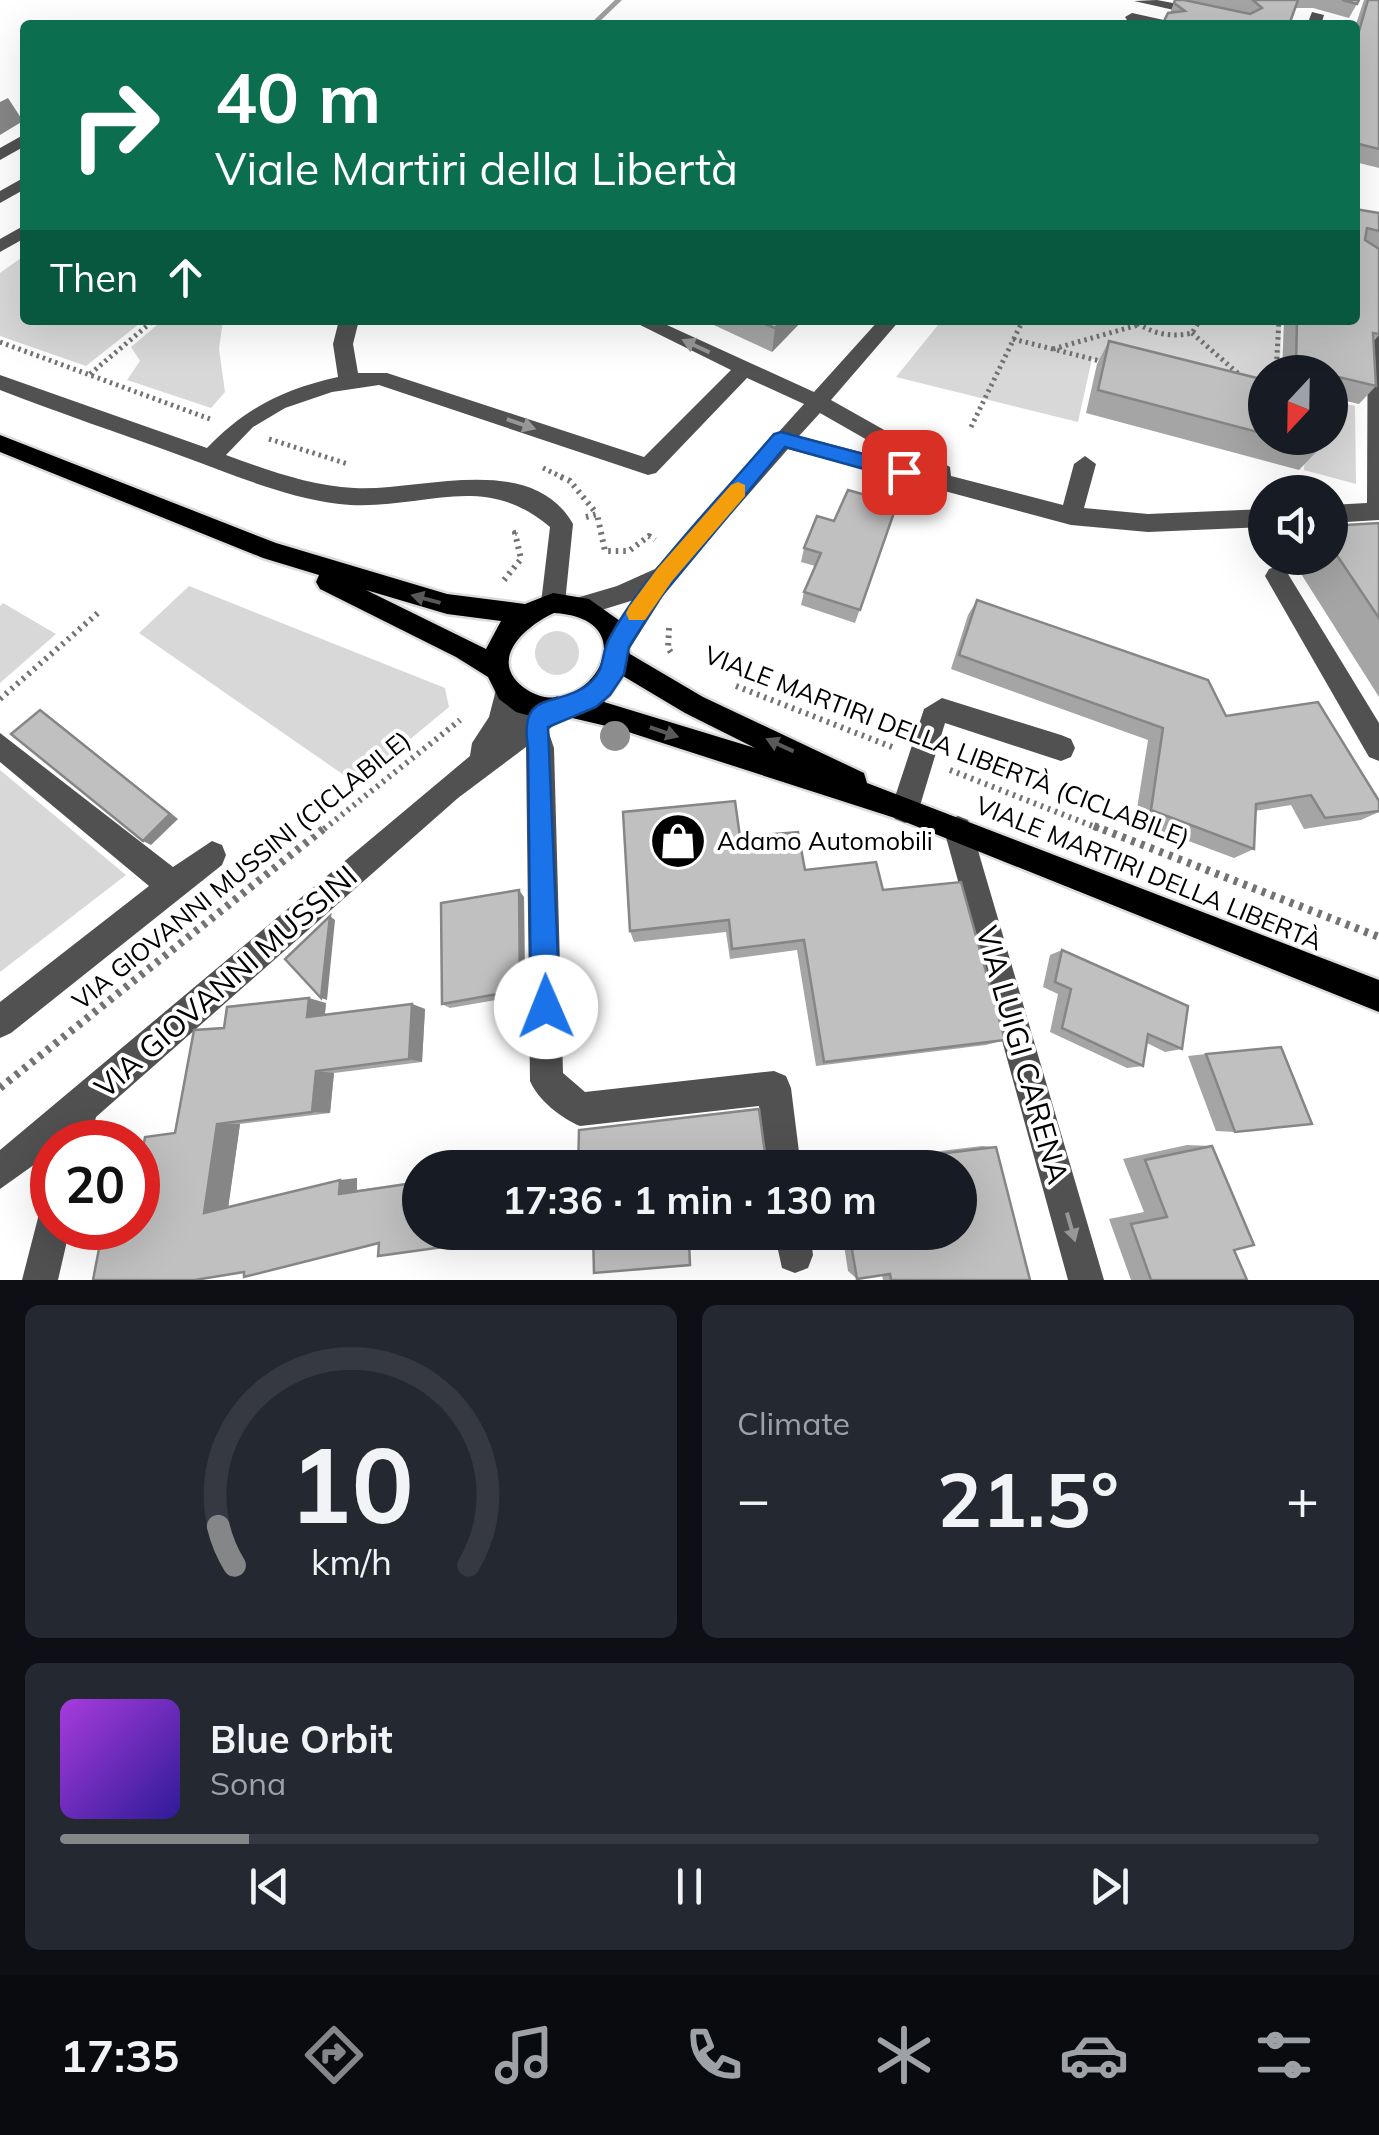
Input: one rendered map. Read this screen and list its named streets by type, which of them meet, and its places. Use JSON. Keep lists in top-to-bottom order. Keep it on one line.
{"streets":{"main road":["VIALE MARTIRI DELLA LIBERTÀ"],"street":["VIA GIOVANNI MUSSINI","VIA LUIGI CARENA"],"path":["VIALE MARTIRI DELLA LIBERTÀ (CICLABILE)","VIA GIOVANNI MUSSINI (CICLABILE)"]},"crossings":[["VIALE MARTIRI DELLA LIBERTÀ","VIA GIOVANNI MUSSINI"],["VIALE MARTIRI DELLA LIBERTÀ","VIA LUIGI CARENA"]],"one_way":["VIA LUIGI CARENA"],"places":{"shop":["Adamo Automobili"]},"north":"bottom","page":{"turn":["40 m","Viale Martiri della Libertà"],"then":"Then","limit":"20","trip":"17:36 · 1 min · 130 m","tile":"Climate","heat":["−","21.5°","+"],"song":["Blue Orbit","Sona"],"tabs":"17:35","gauge":["10","km/h"]}}
